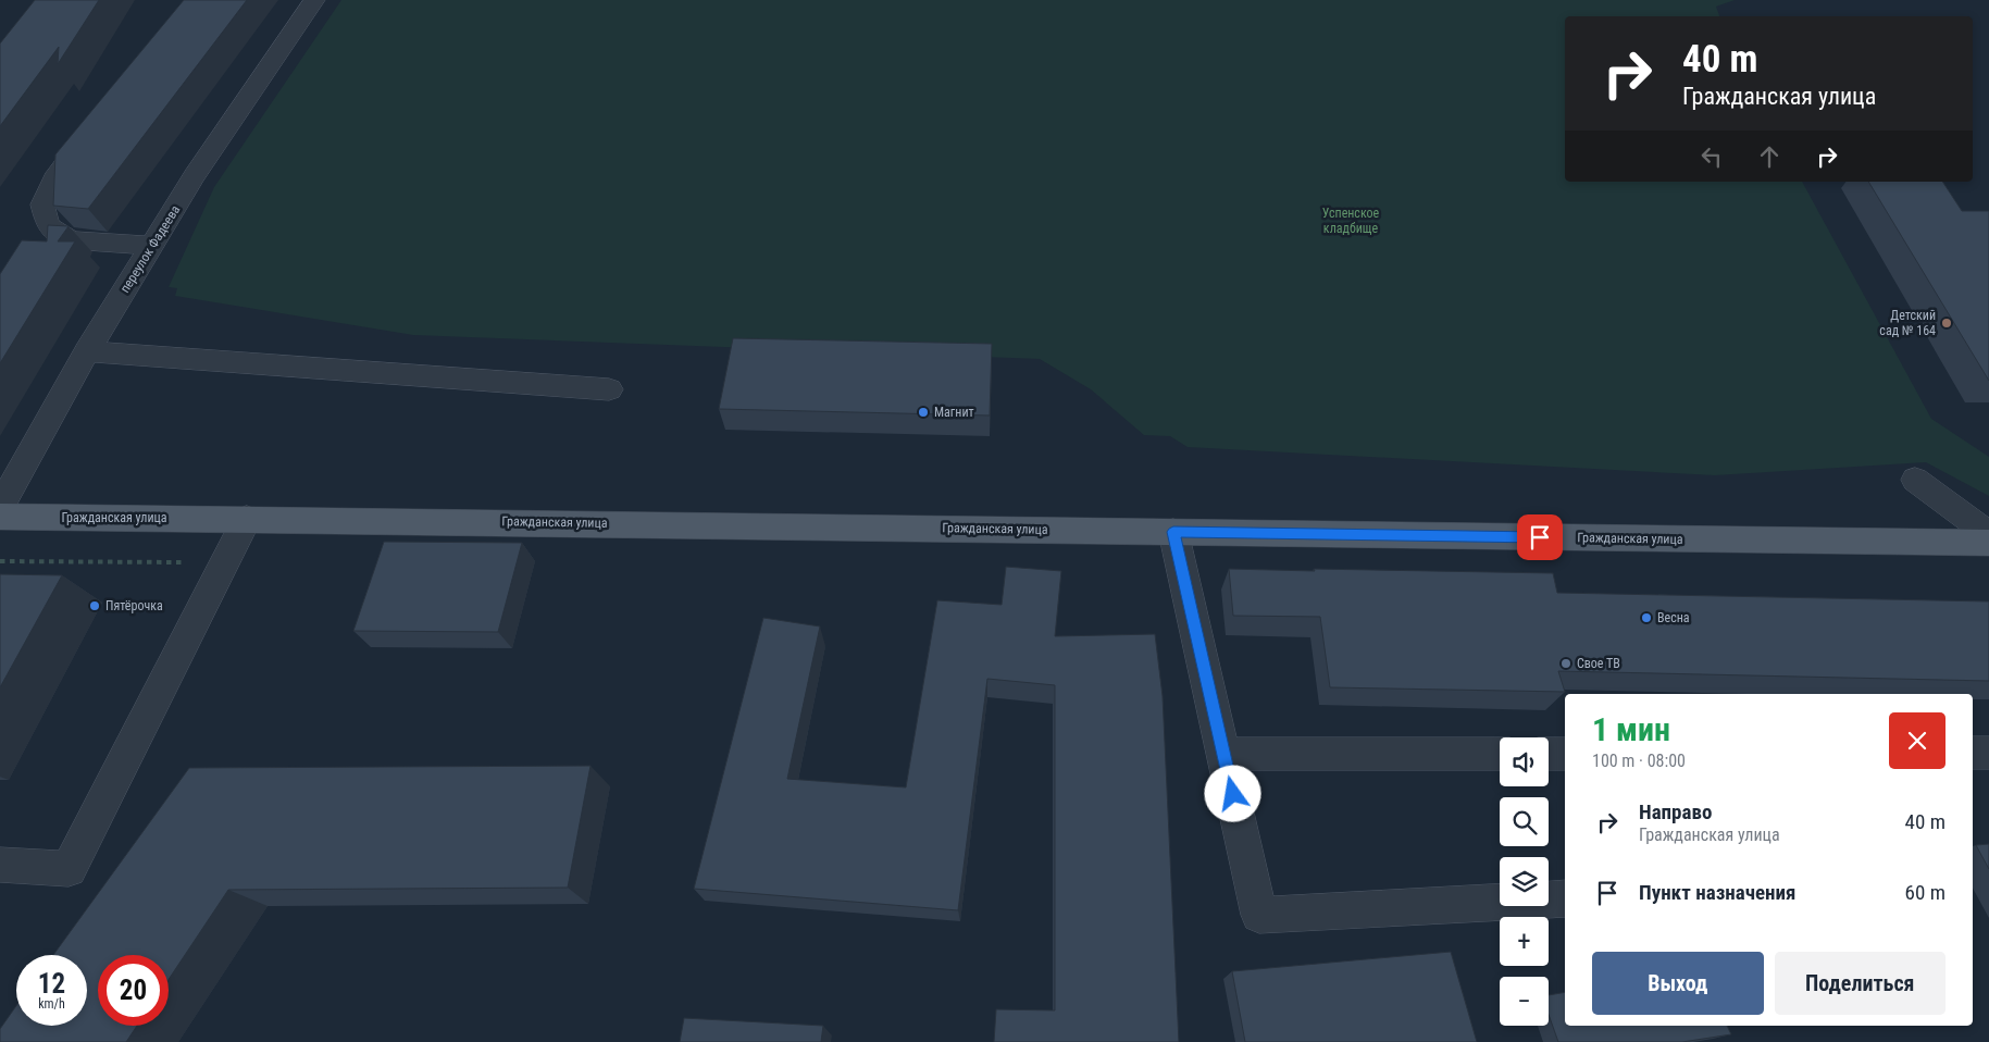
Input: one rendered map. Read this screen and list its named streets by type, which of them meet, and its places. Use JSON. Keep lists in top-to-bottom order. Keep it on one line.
{"streets":{"main road":["Гражданская улица"],"street":["переулок Фадеева"]},"parks":["Успенское кладбище"],"places":["Детский сад № 164","Магнит","Пятёрочка","Весна","Свое ТВ"],"page":{"turn":["40 m","Гражданская улица"],"heading":["1 мин","100 m · 08:00"],"map_buttons":["+","−"],"list":[{"name":"Направо","note":"Гражданская улица","value":"40 m"},{"name":"Пункт назначения","value":"60 m"}],"buttons":["Выход","Поделиться"],"speed":"12 km/h","limit":"20"}}
